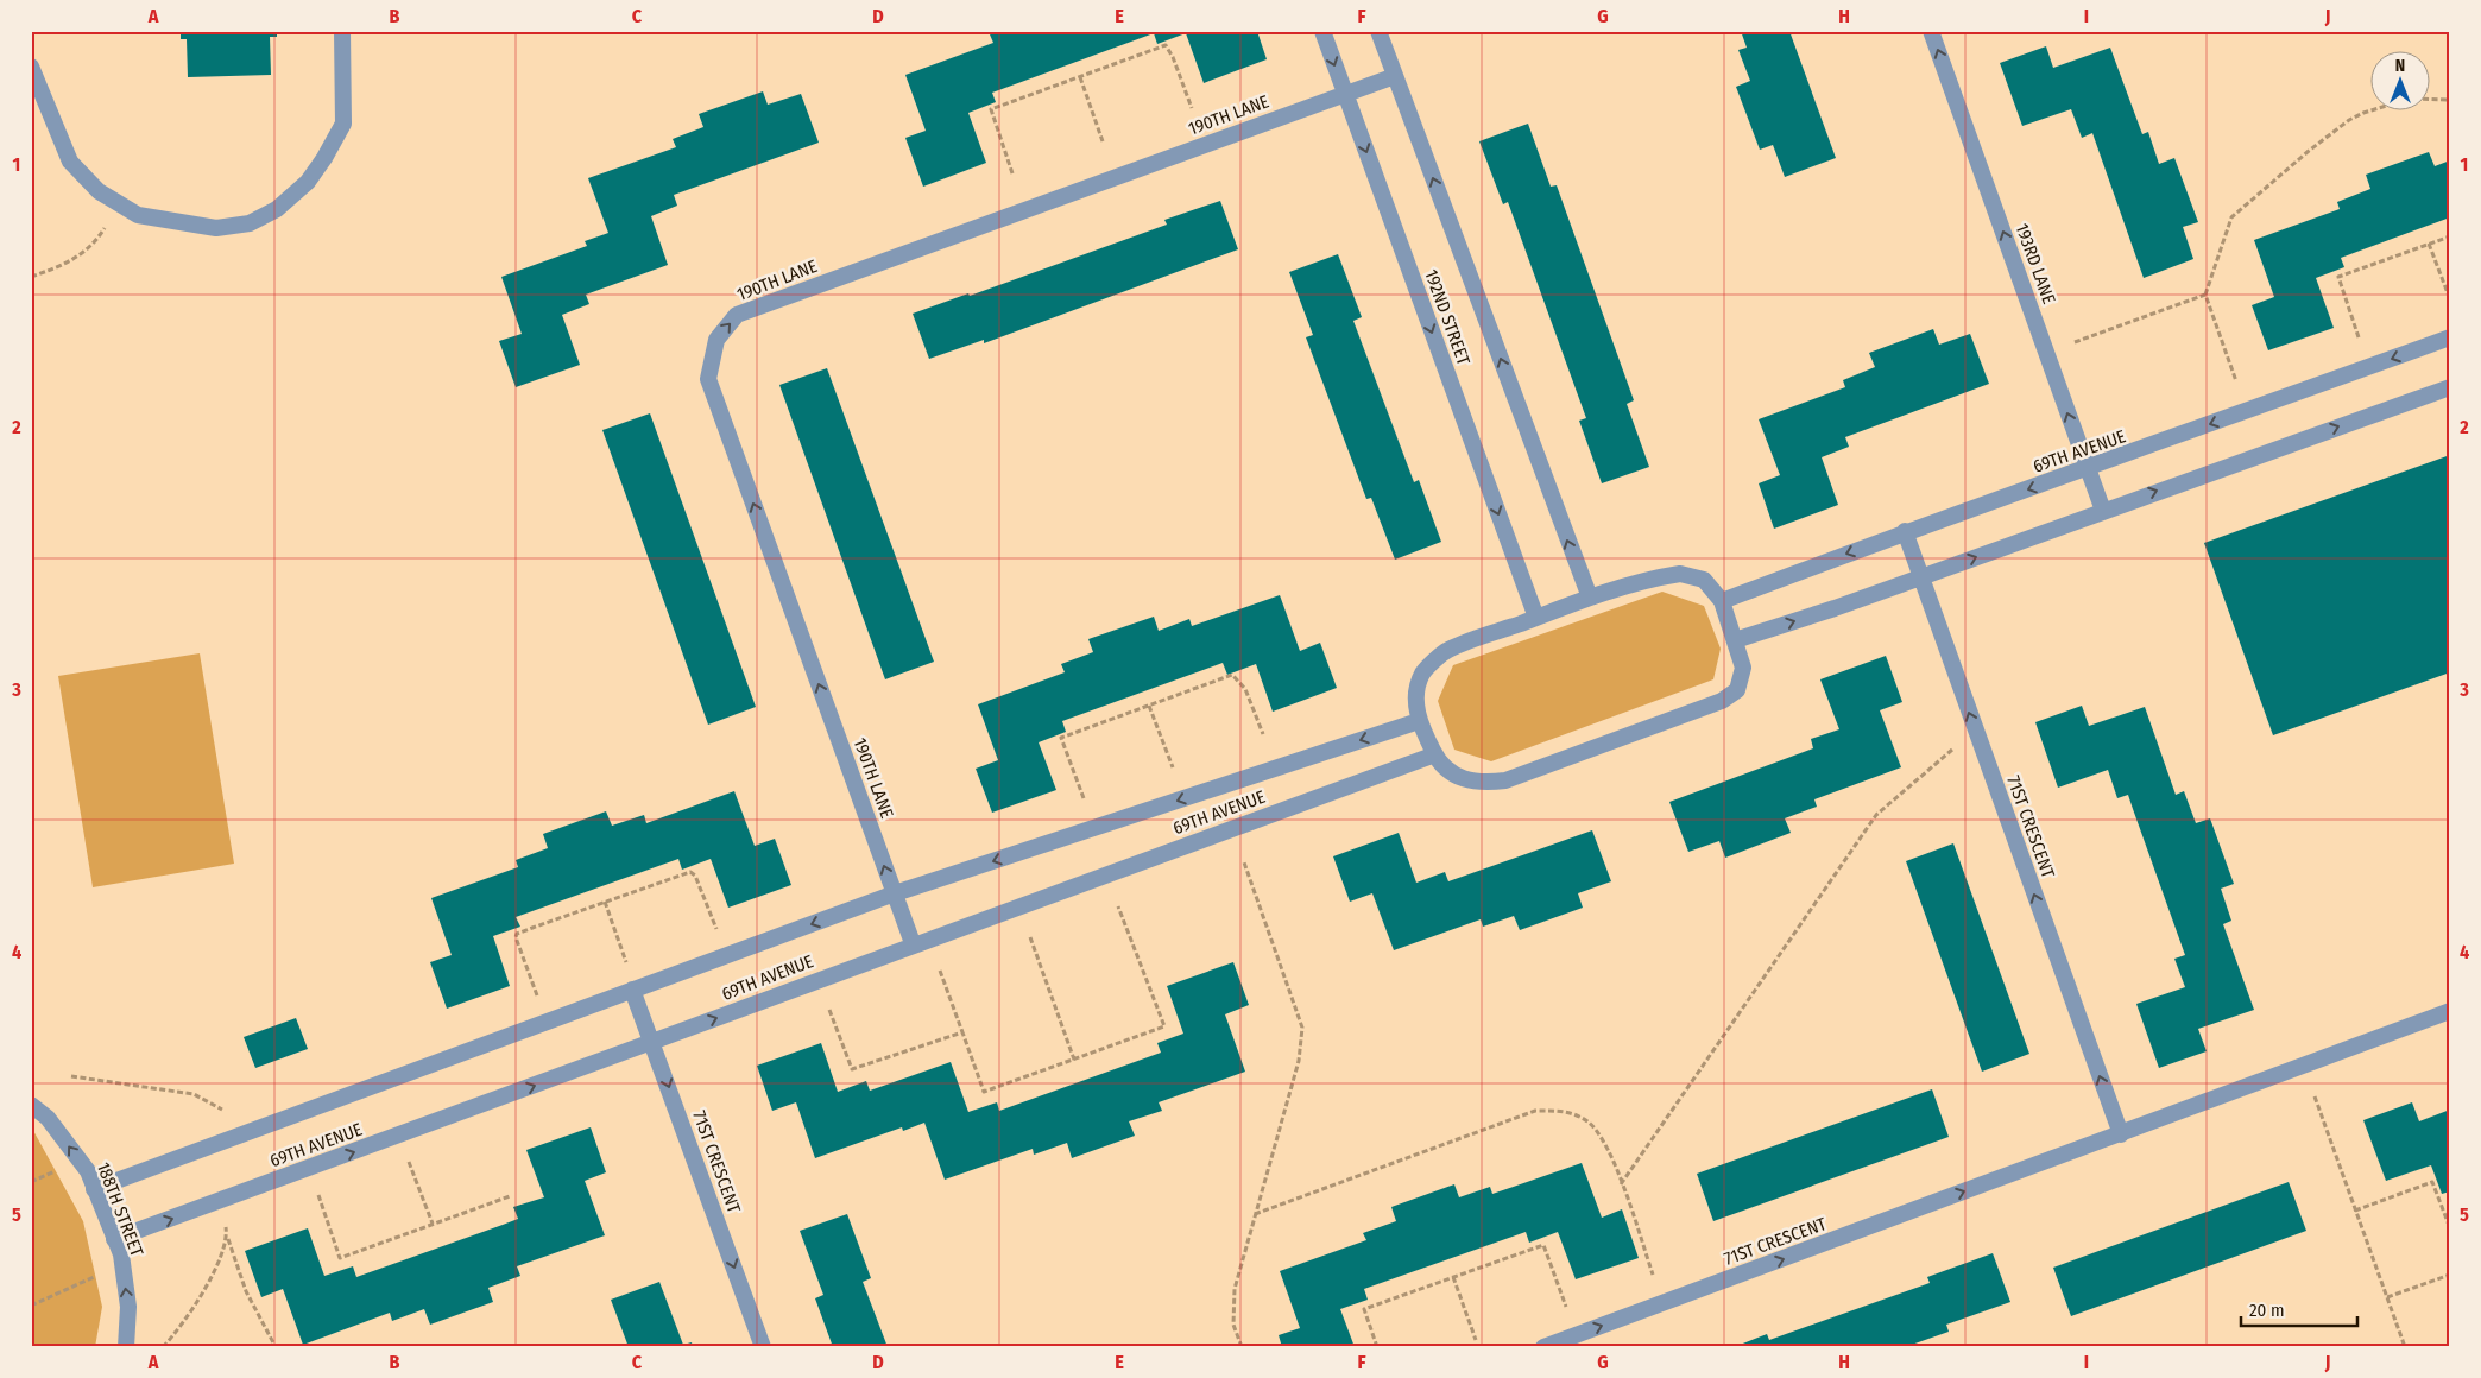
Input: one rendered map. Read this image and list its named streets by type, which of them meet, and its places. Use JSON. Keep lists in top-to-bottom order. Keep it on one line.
{"streets":{"street":["190TH LANE","193RD LANE","192ND STREET","69TH AVENUE","71ST CRESCENT","188TH STREET"]},"crossings":[["190TH LANE","192ND STREET"],["190TH LANE","69TH AVENUE"],["193RD LANE","69TH AVENUE"],["69TH AVENUE","71ST CRESCENT"],["69TH AVENUE","188TH STREET"]],"one_way":["193RD LANE","188TH STREET"],"scale_bar":"20 m","north":"top","grid":{"columns":["A","B","C","D","E","F","G","H","I","J"],"rows":["1","2","3","4","5"]}}
